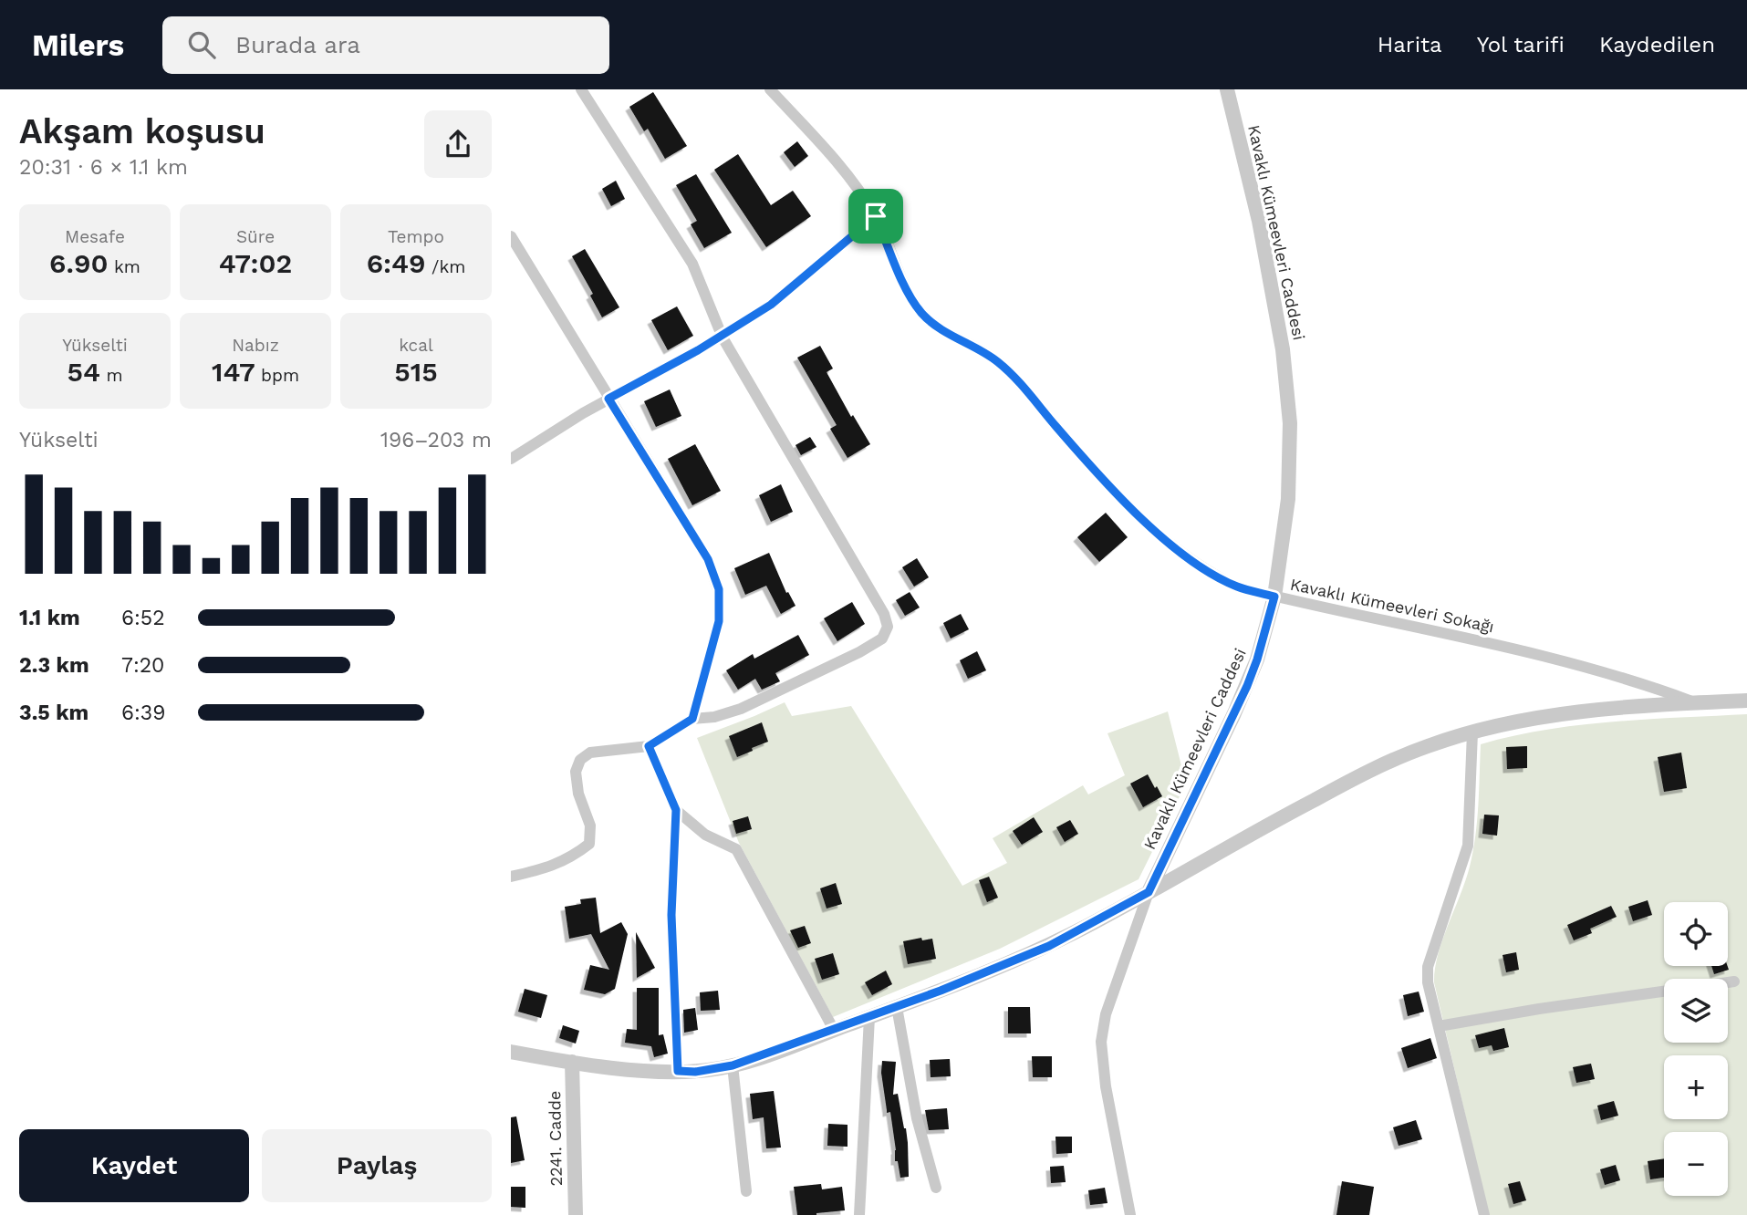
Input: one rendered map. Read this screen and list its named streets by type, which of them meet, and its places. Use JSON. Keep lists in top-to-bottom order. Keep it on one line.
{"streets":{"street":["Kavaklı Kümeevleri Caddesi","Kavaklı Kümeevleri Sokağı","2241. Cadde"]},"crossings":[["Kavaklı Kümeevleri Caddesi","Kavaklı Kümeevleri Sokağı"]],"page":{"header":"Milers","search":"Burada ara","nav":["Harita","Yol tarifi","Kaydedilen"],"heading":["Akşam koşusu","20:31 · 6 × 1.1 km"],"stats":[["Mesafe","6.90 km"],["Süre","47:02"],["Tempo","6:49 /km"],["Yükselti","54 m"],["Nabız","147 bpm"],["kcal","515"]],"chart":["Yükselti","196–203 m"],"list":[{"name":"1.1 km","note":"6:52"},{"name":"2.3 km","note":"7:20"},{"name":"3.5 km","note":"6:39"}],"map_buttons":["+","−"],"buttons":["Kaydet","Paylaş"]}}
